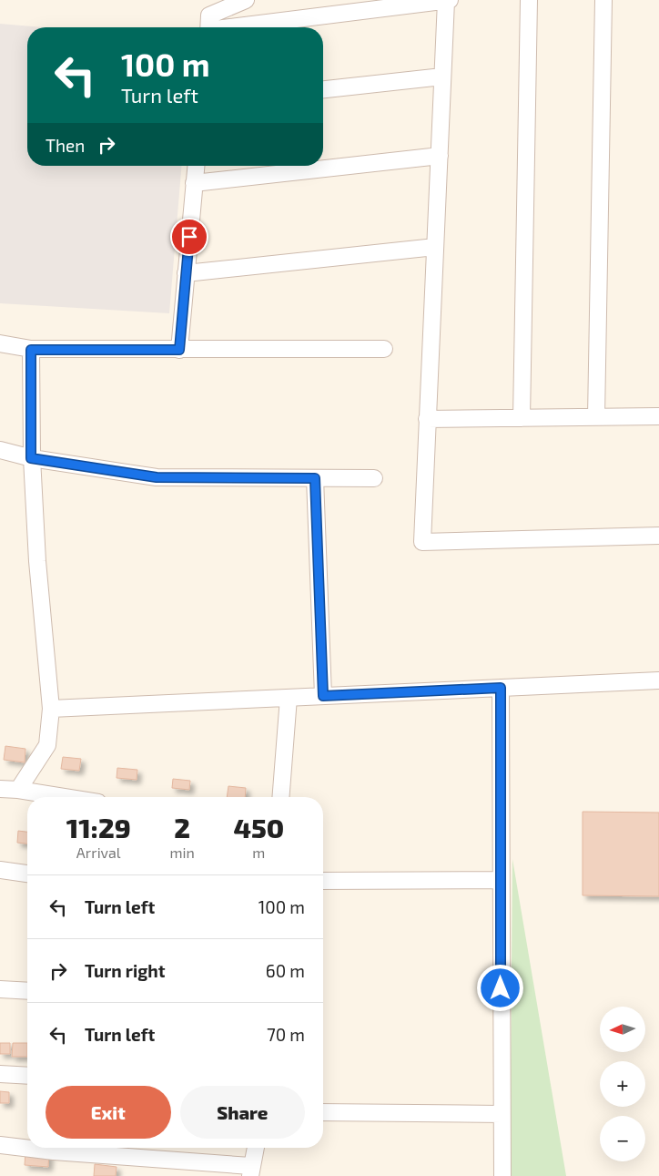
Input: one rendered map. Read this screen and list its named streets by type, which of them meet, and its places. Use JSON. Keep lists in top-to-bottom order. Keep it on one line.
{"north":"left","page":{"turn":["100 m","Turn left"],"then":"Then","eta":["11:29","Arrival","2","min","450","m"],"list":[{"name":"Turn left","value":"100 m"},{"name":"Turn right","value":"60 m"},{"name":"Turn left","value":"70 m"}],"map_buttons":["+","−"],"buttons":["Exit","Share"]}}
